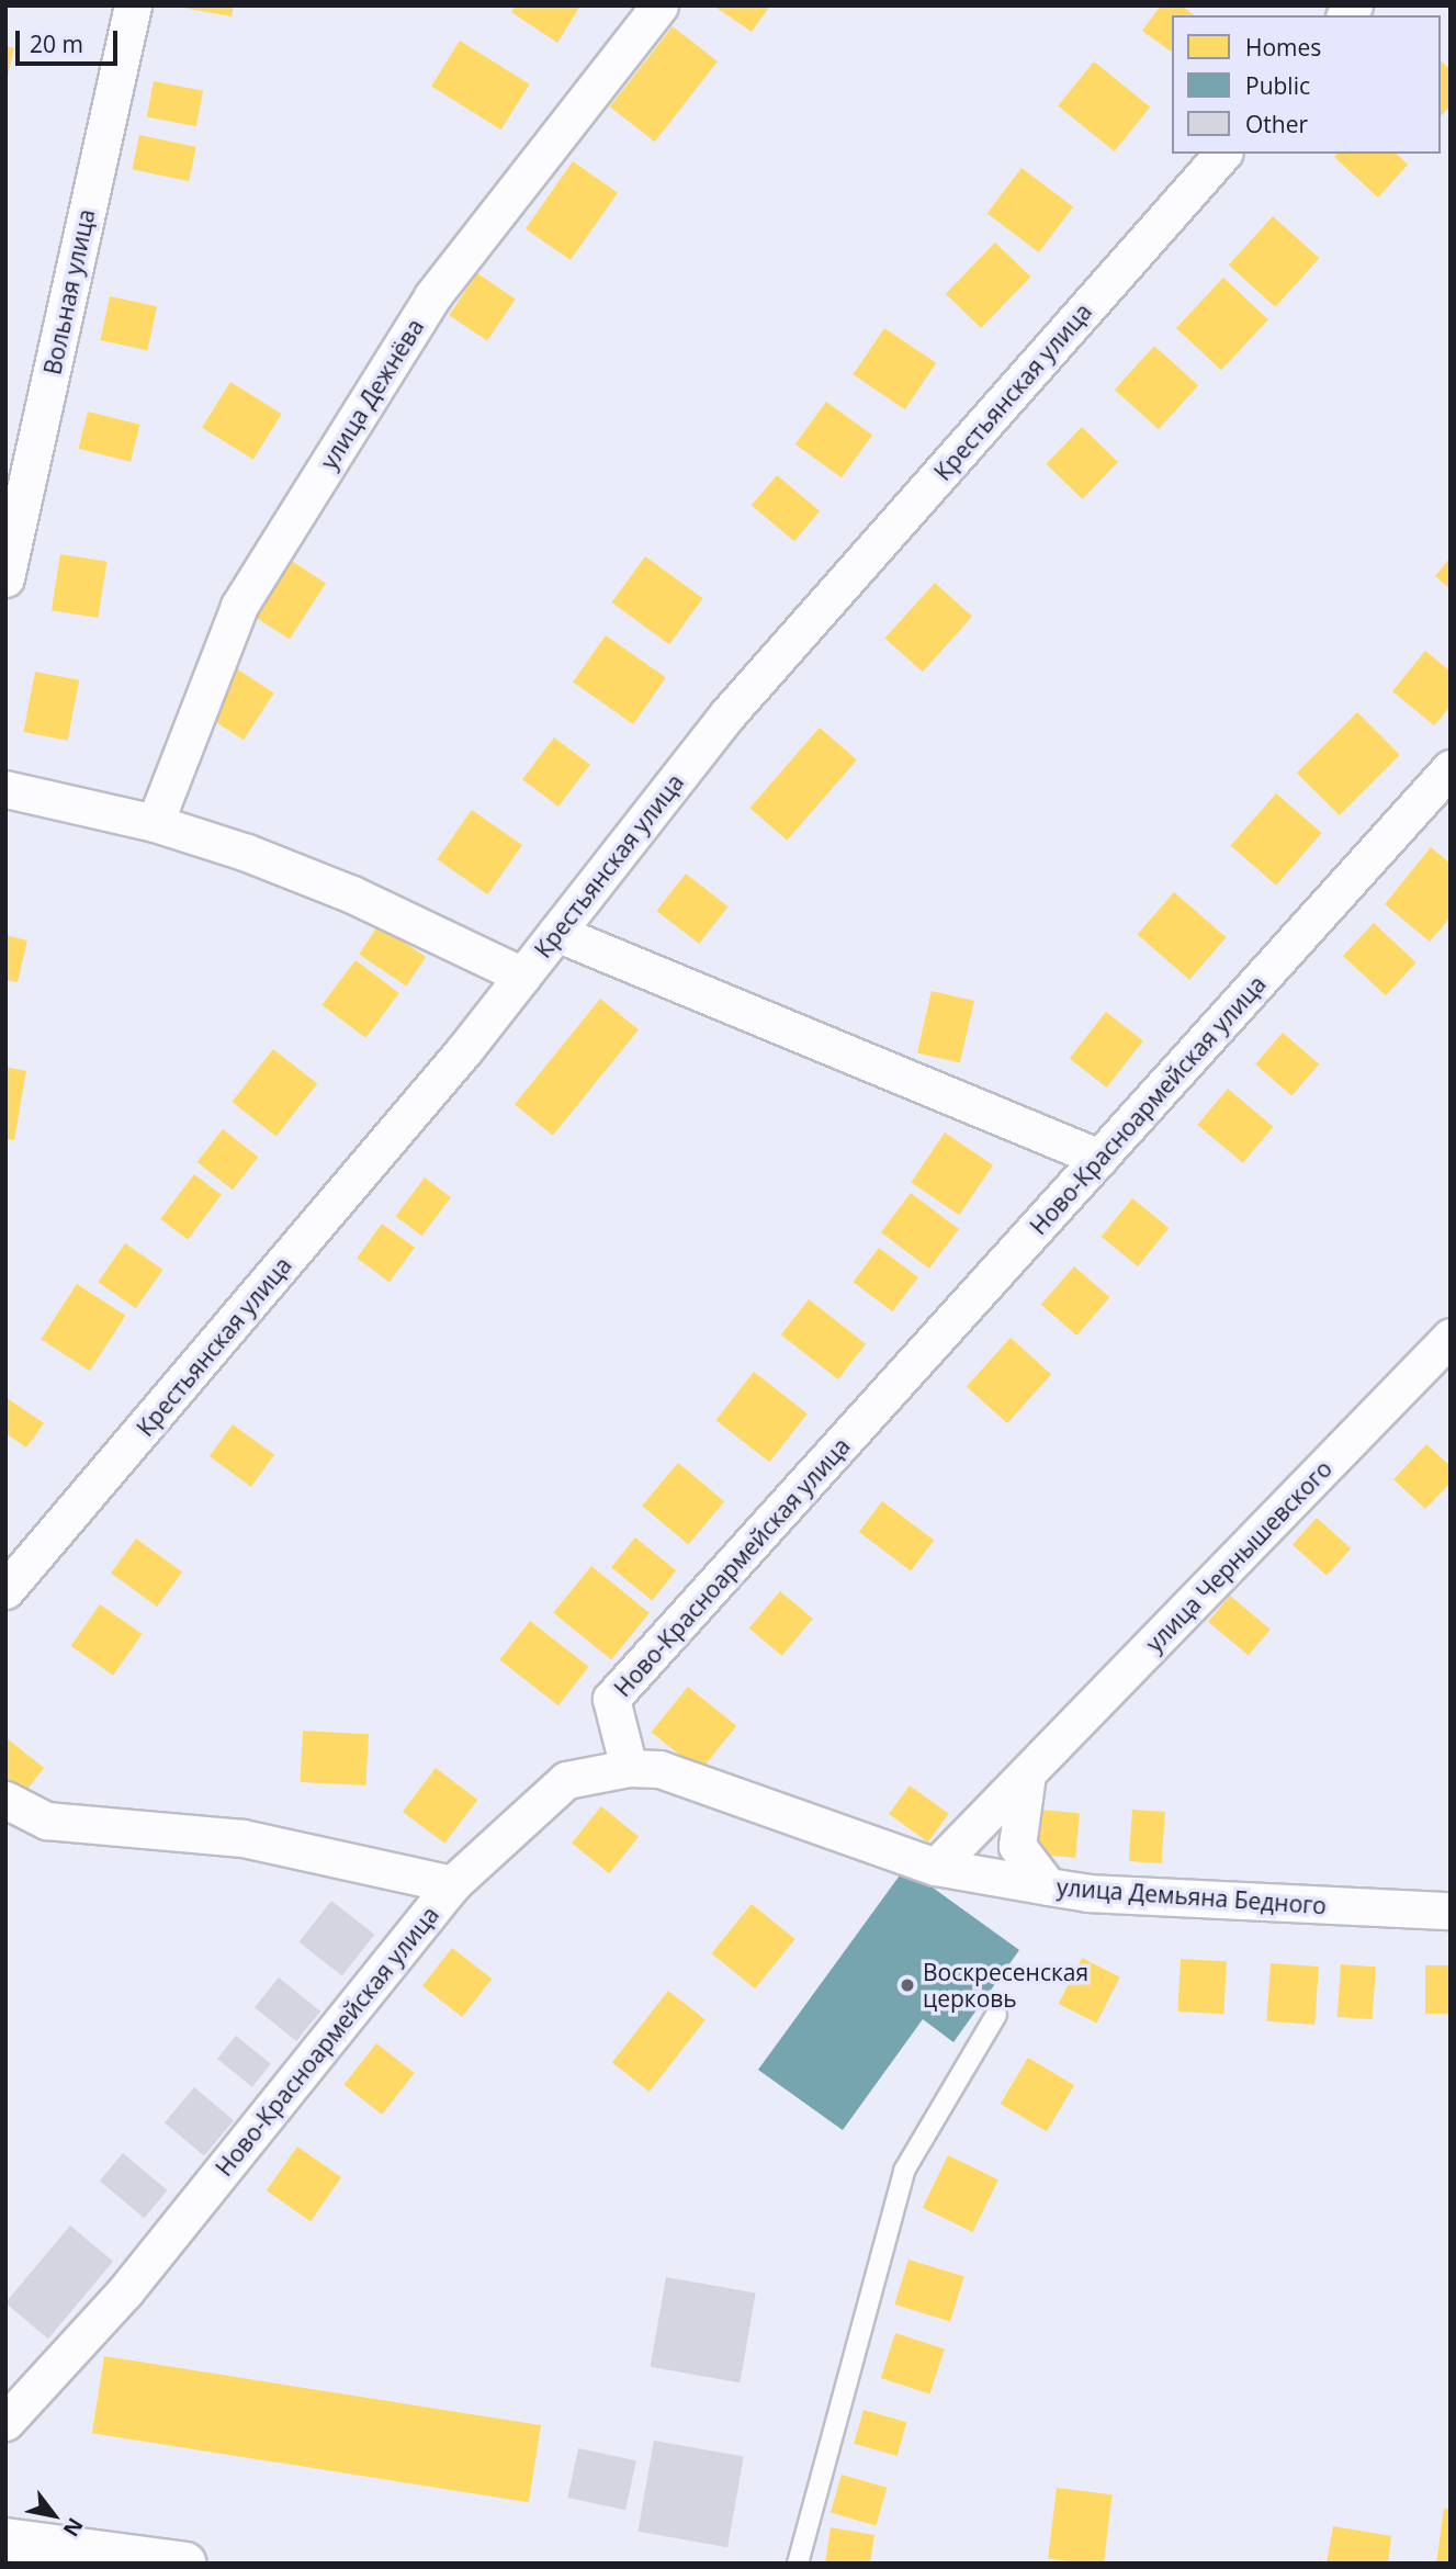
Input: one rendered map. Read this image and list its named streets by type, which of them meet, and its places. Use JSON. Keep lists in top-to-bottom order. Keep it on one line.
{"streets":{"street":["Вольная улица","Крестьянская улица","улица Дежнёва","Ново-Красноармейская улица","улица Чернышевского","улица Демьяна Бедного"]},"crossings":[["Ново-Красноармейская улица","улица Демьяна Бедного"],["улица Чернышевского","улица Демьяна Бедного"]],"places":["Воскресенская церковь"],"legend":["Homes","Public","Other"],"scale_bar":"20 m","north":"bottom right"}
